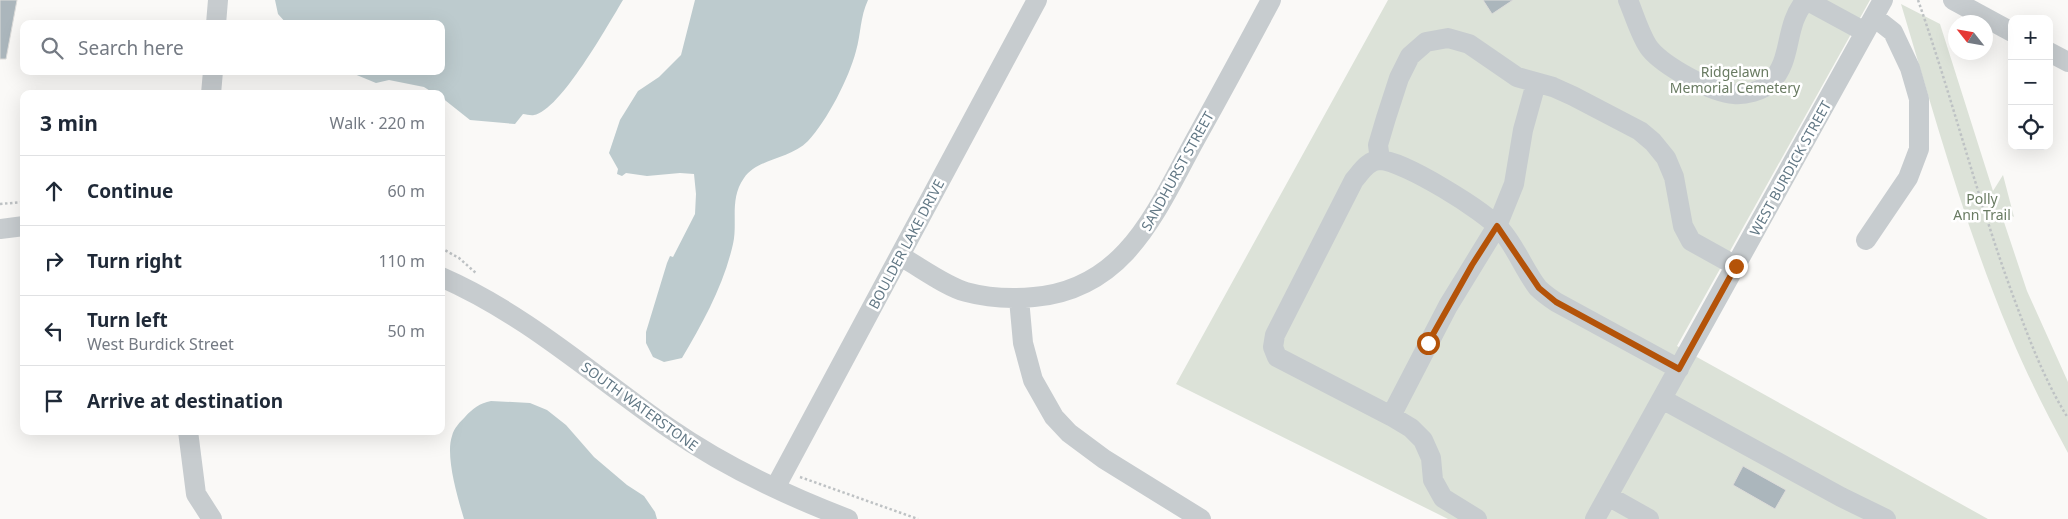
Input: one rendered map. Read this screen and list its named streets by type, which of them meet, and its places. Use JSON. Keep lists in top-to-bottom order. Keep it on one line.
{"streets":{"street":["WEST BURDICK STREET","SANDHURST STREET","BOULDER LAKE DRIVE","SOUTH WATERSTONE"]},"crossings":[["SANDHURST STREET","BOULDER LAKE DRIVE"],["BOULDER LAKE DRIVE","SOUTH WATERSTONE"]],"parks":["Ridgelawn Memorial Cemetery","Polly Ann Trail"],"north":"top left","page":{"map_buttons":["+","−"],"search":"Search here","heading":["3 min","Walk · 220 m"],"list":[["Continue","60 m"],["Turn right","110 m"],["Turn left","West Burdick Street","50 m"],"Arrive at destination"]}}
